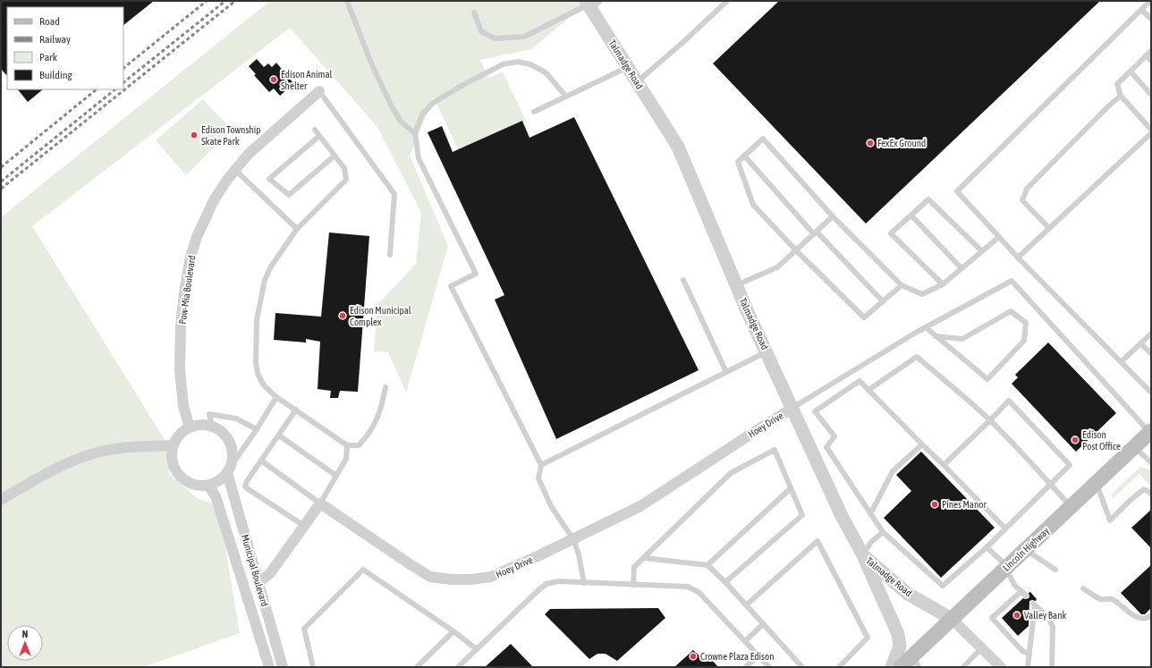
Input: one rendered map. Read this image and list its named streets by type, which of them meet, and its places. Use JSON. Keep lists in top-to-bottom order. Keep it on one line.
{"streets":{"main road":["Lincoln Highway"],"street":["Talmadge Road","Pow-Mia Boulevard","Hoey Drive","Municipal Boulevard"]},"crossings":[["Talmadge Road","Hoey Drive"],["Talmadge Road","Lincoln Highway"],["Pow-Mia Boulevard","Municipal Boulevard"]],"places":["Edison Animal Shelter","Edison Township Skate Park","FexEx Ground","Edison Municipal Complex","Edison Post Office","Pines Manor","Valley Bank","Crowne Plaza Edison"],"legend":["Road","Railway","Park","Building"],"north":"top"}
